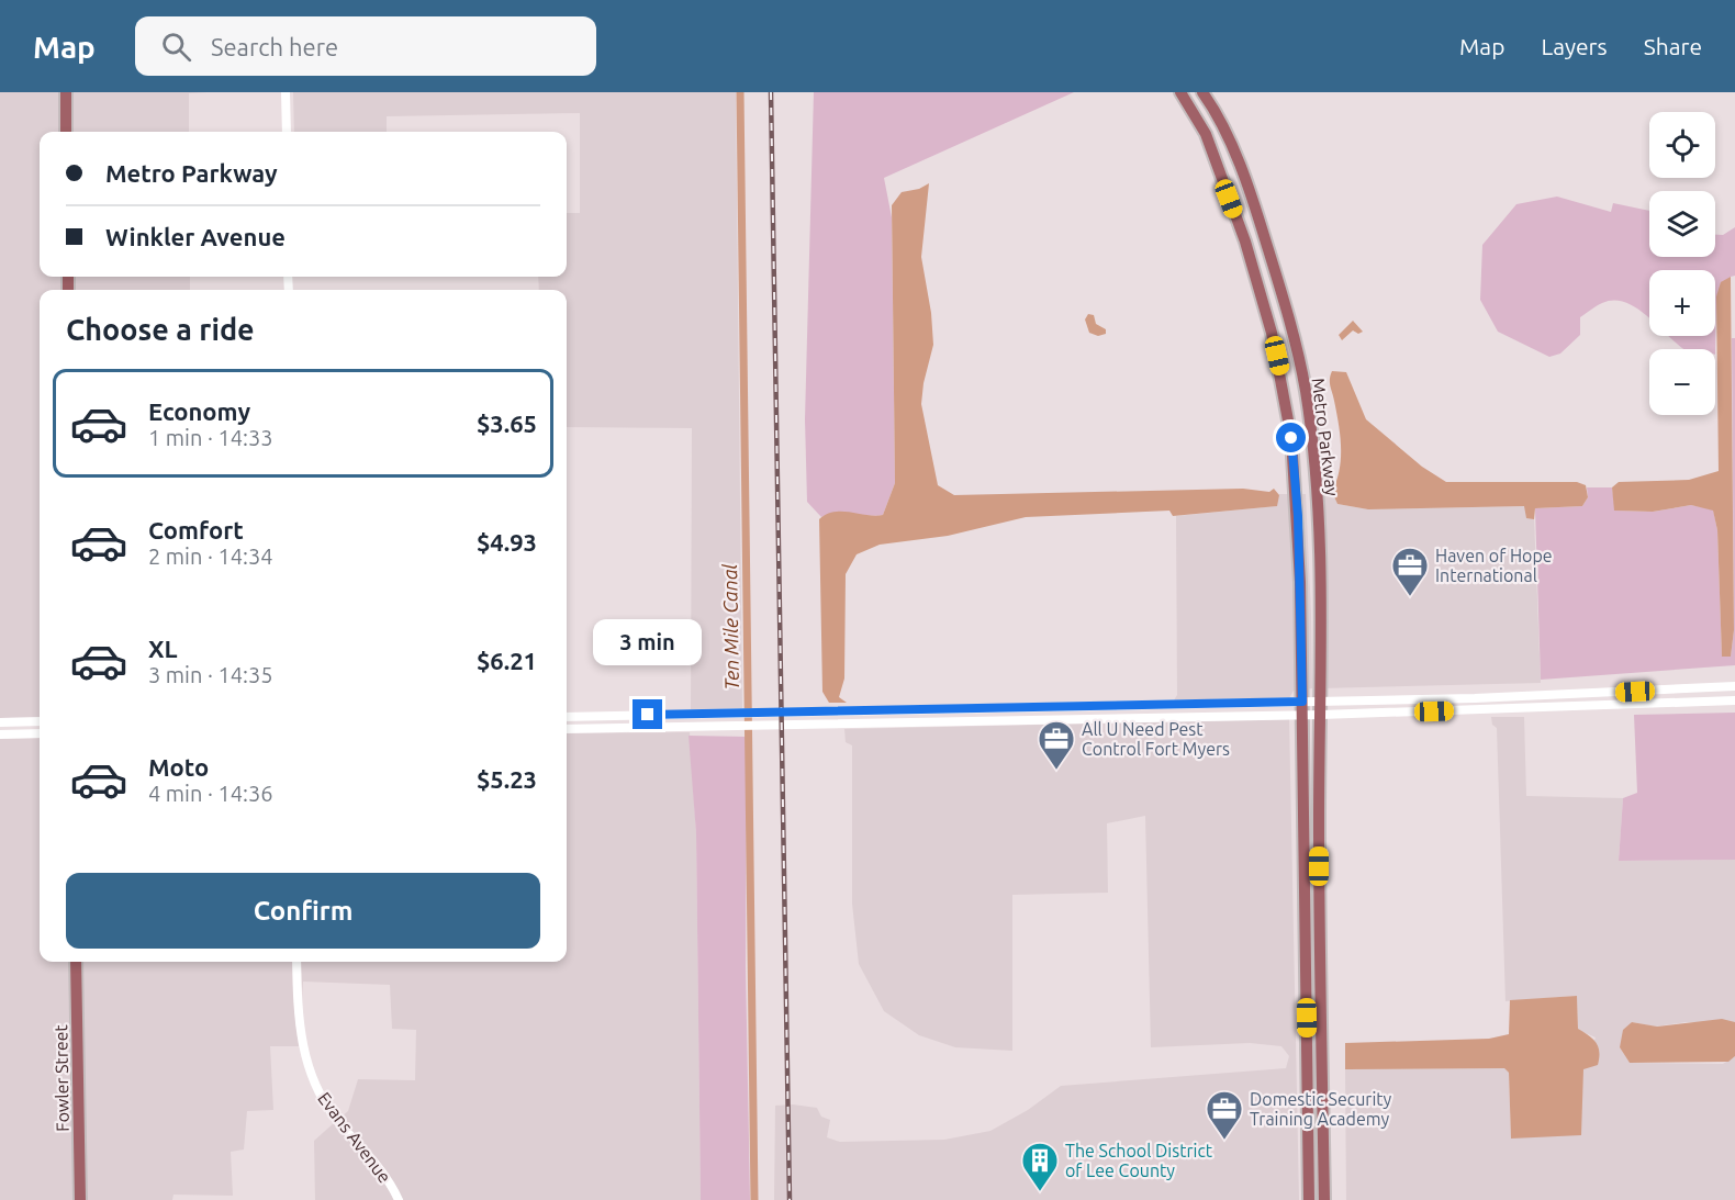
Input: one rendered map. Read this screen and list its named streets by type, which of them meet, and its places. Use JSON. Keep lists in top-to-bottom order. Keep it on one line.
{"streets":{"main road":["Metro Parkway","Fowler Street"],"street":["Evans Avenue"]},"water":["Ten Mile Canal"],"places":{"office":["Haven of Hope International","All U Need Pest Control Fort Myers","Domestic Security Training Academy"],"building":["The School District of Lee County"]},"page":{"header":"Map","search":"Search here","nav":["Map","Layers","Share"],"map_buttons":["+","−"],"banner":["Metro Parkway","Winkler Avenue"],"heading":"Choose a ride","list":[{"name":"Economy","note":"1 min · 14:33","value":"$3.65"},{"name":"Comfort","note":"2 min · 14:34","value":"$4.93"},{"name":"XL","note":"3 min · 14:35","value":"$6.21"},{"name":"Moto","note":"4 min · 14:36","value":"$5.23"}],"bubble":"3 min","buttons":"Confirm"}}
